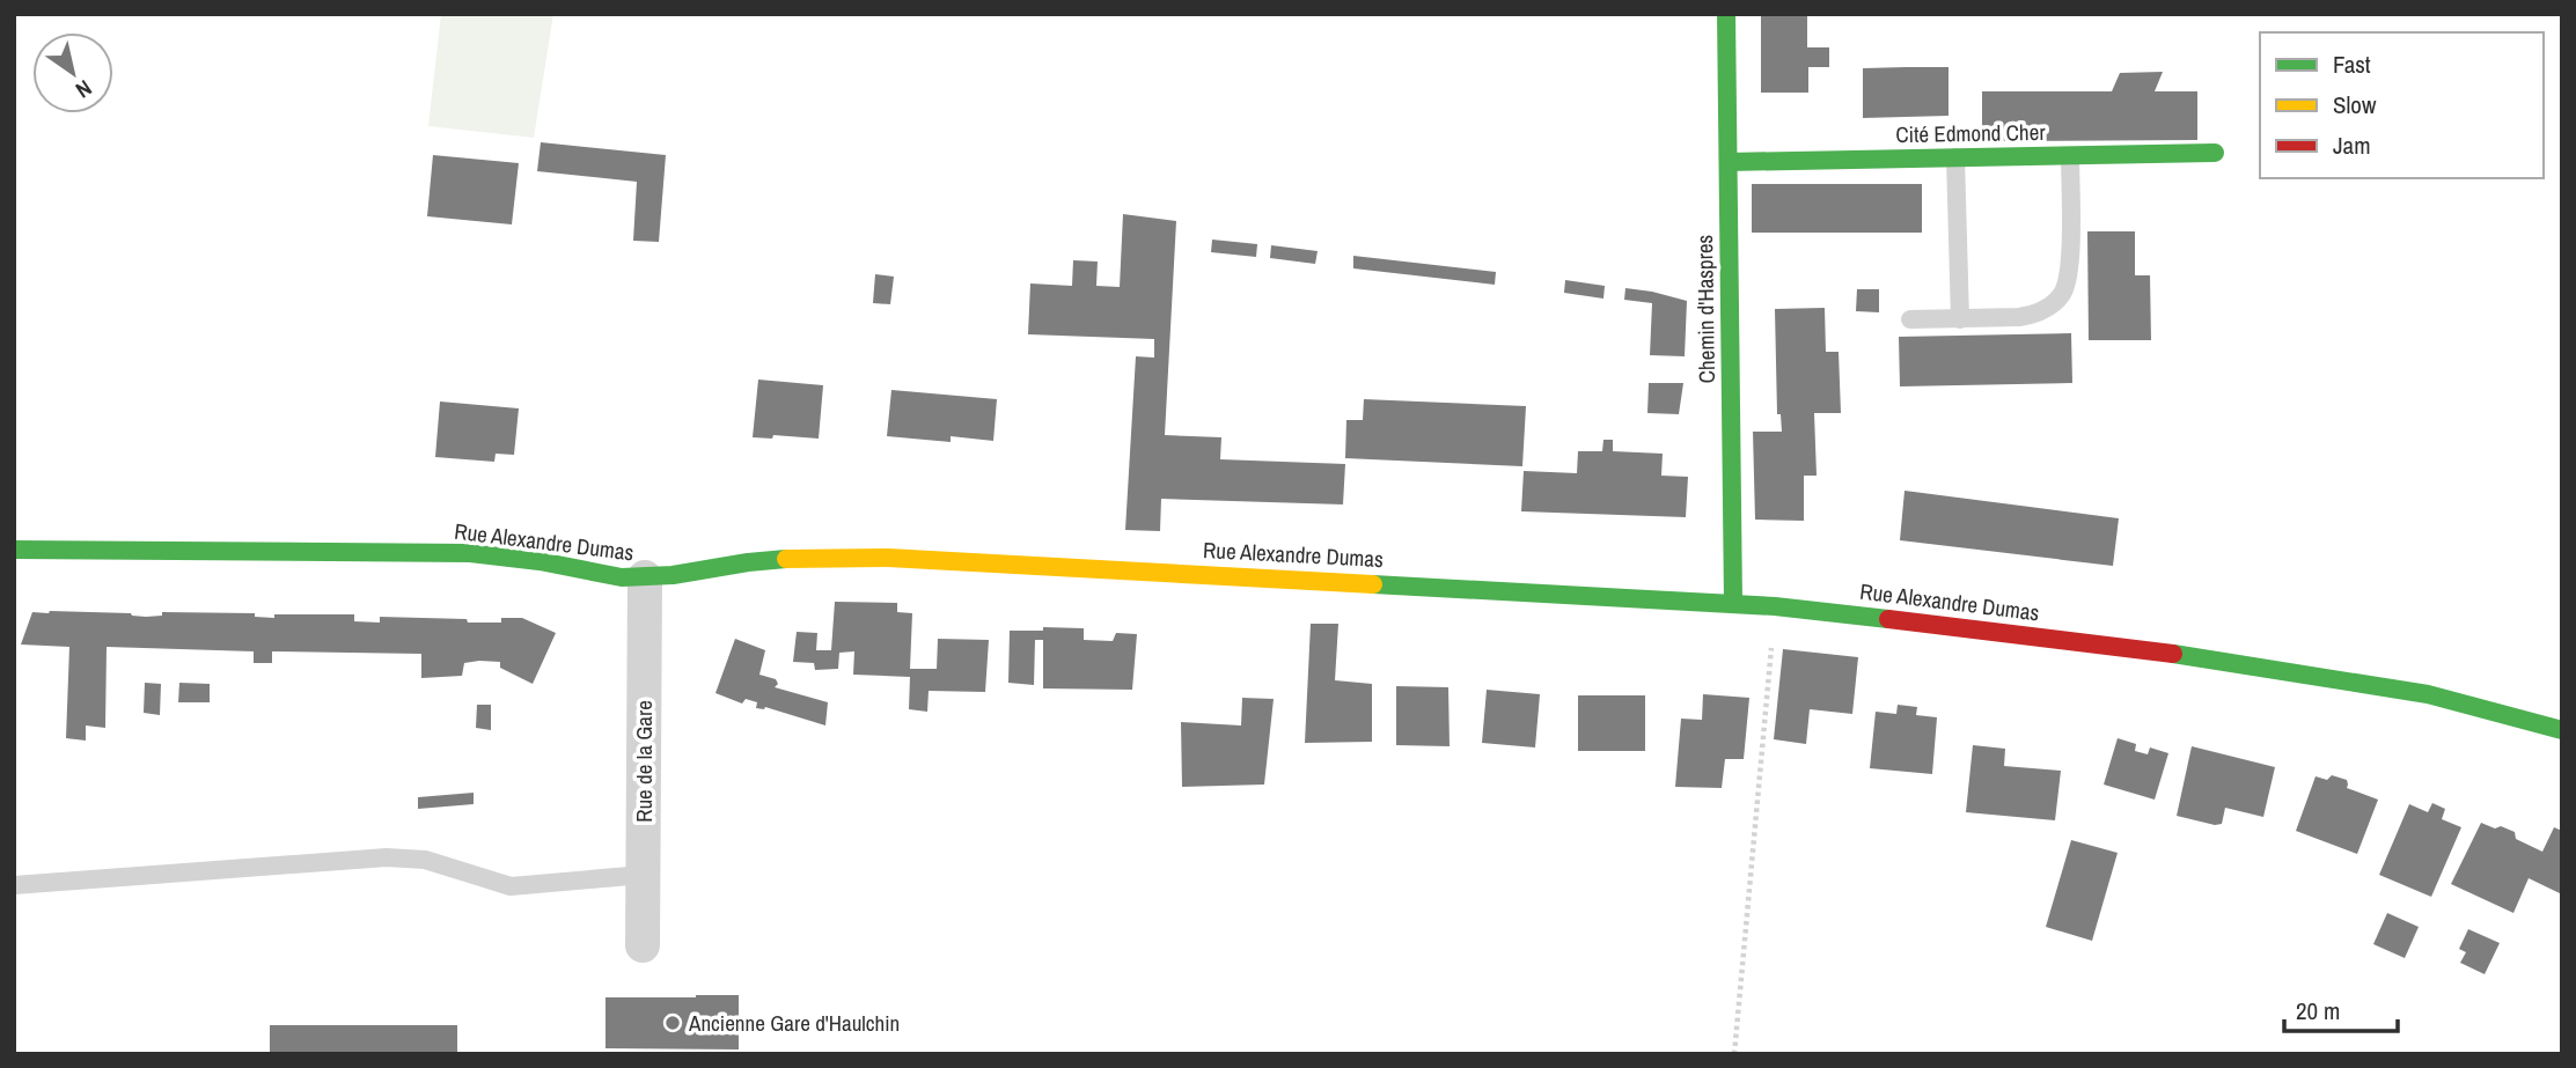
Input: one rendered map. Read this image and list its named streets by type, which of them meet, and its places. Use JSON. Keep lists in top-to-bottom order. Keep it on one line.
{"streets":{"street":["Cité Edmond Cher","Chemin d'Haspres","Rue Alexandre Dumas","Rue de la Gare"]},"crossings":[["Cité Edmond Cher","Chemin d'Haspres"],["Chemin d'Haspres","Rue Alexandre Dumas"],["Rue Alexandre Dumas","Rue de la Gare"]],"places":["Ancienne Gare d'Haulchin"],"legend":["Fast","Slow","Jam"],"scale_bar":"20 m","north":"bottom right"}
